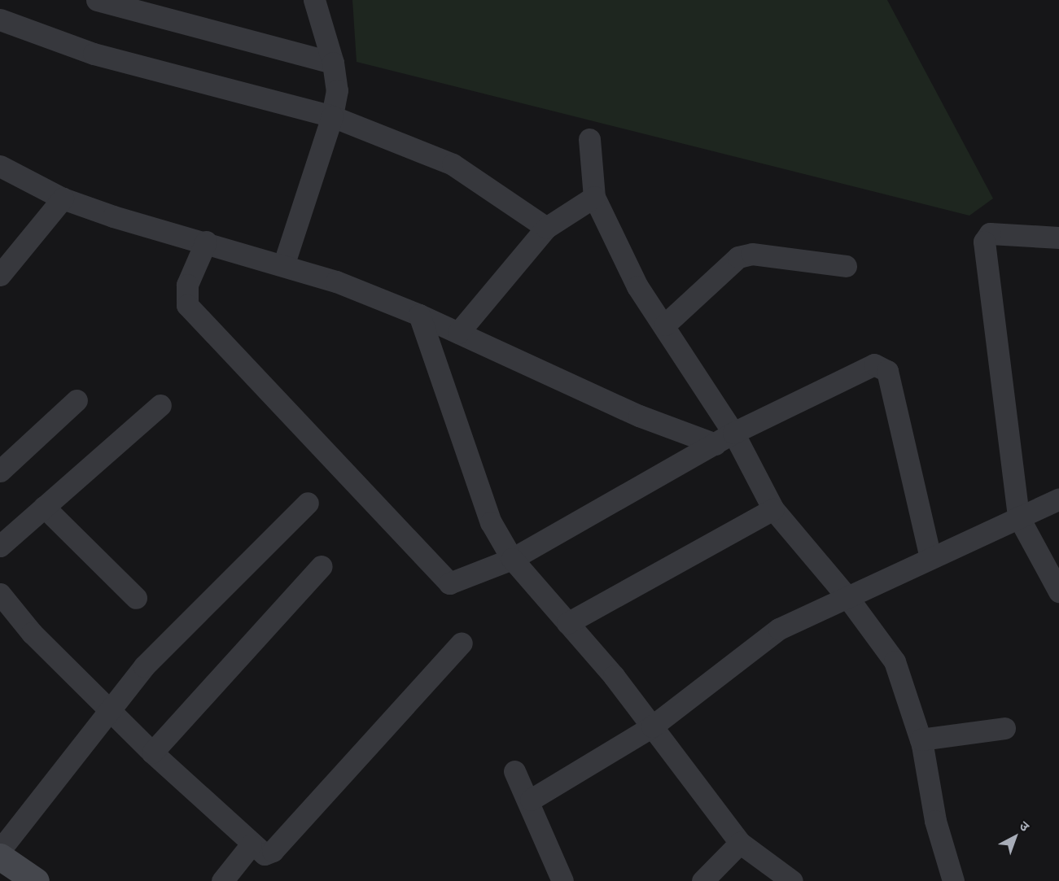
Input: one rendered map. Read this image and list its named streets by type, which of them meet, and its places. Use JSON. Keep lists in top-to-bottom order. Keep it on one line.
{"north":"top right"}
